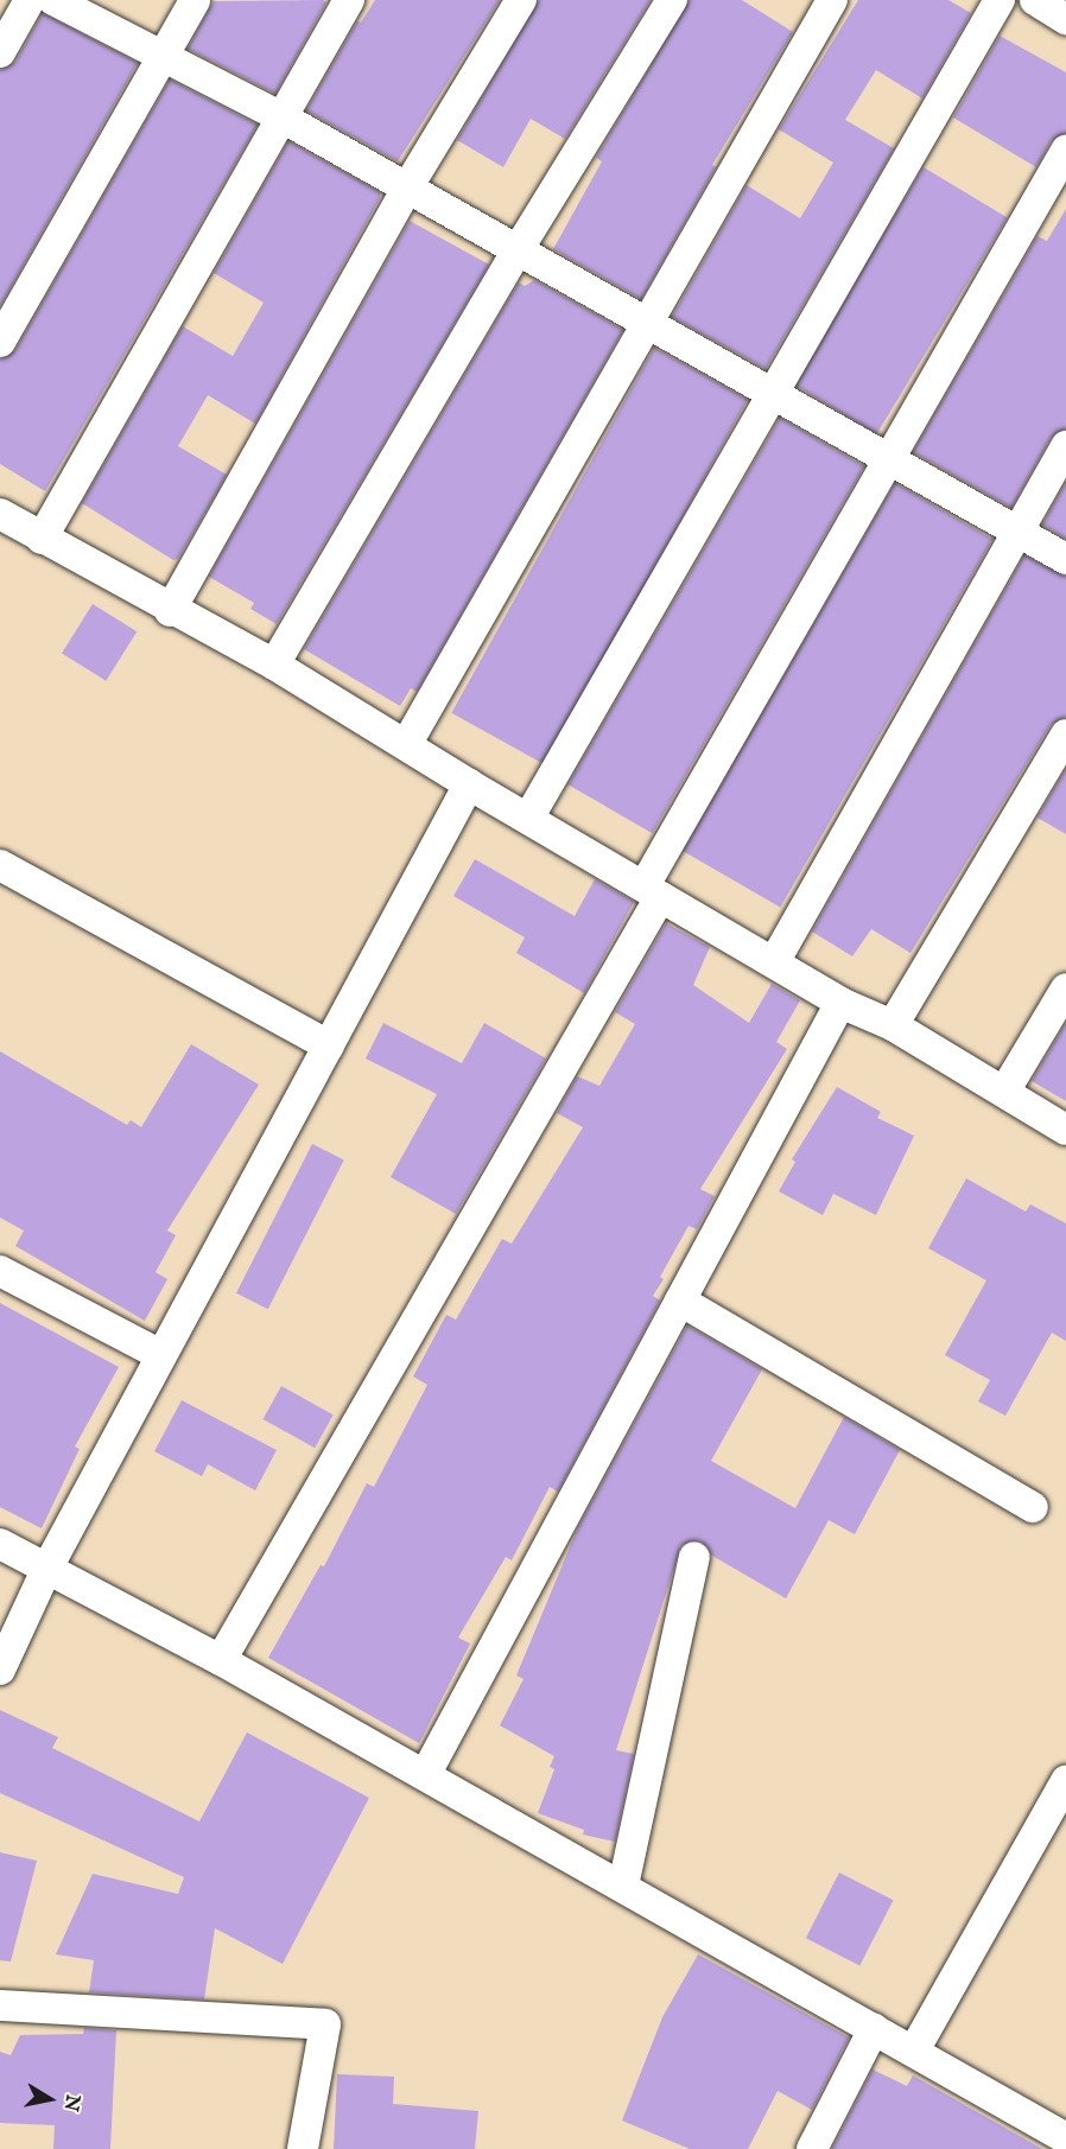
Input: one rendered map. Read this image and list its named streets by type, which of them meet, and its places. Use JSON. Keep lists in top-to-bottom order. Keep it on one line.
{"north":"right"}
